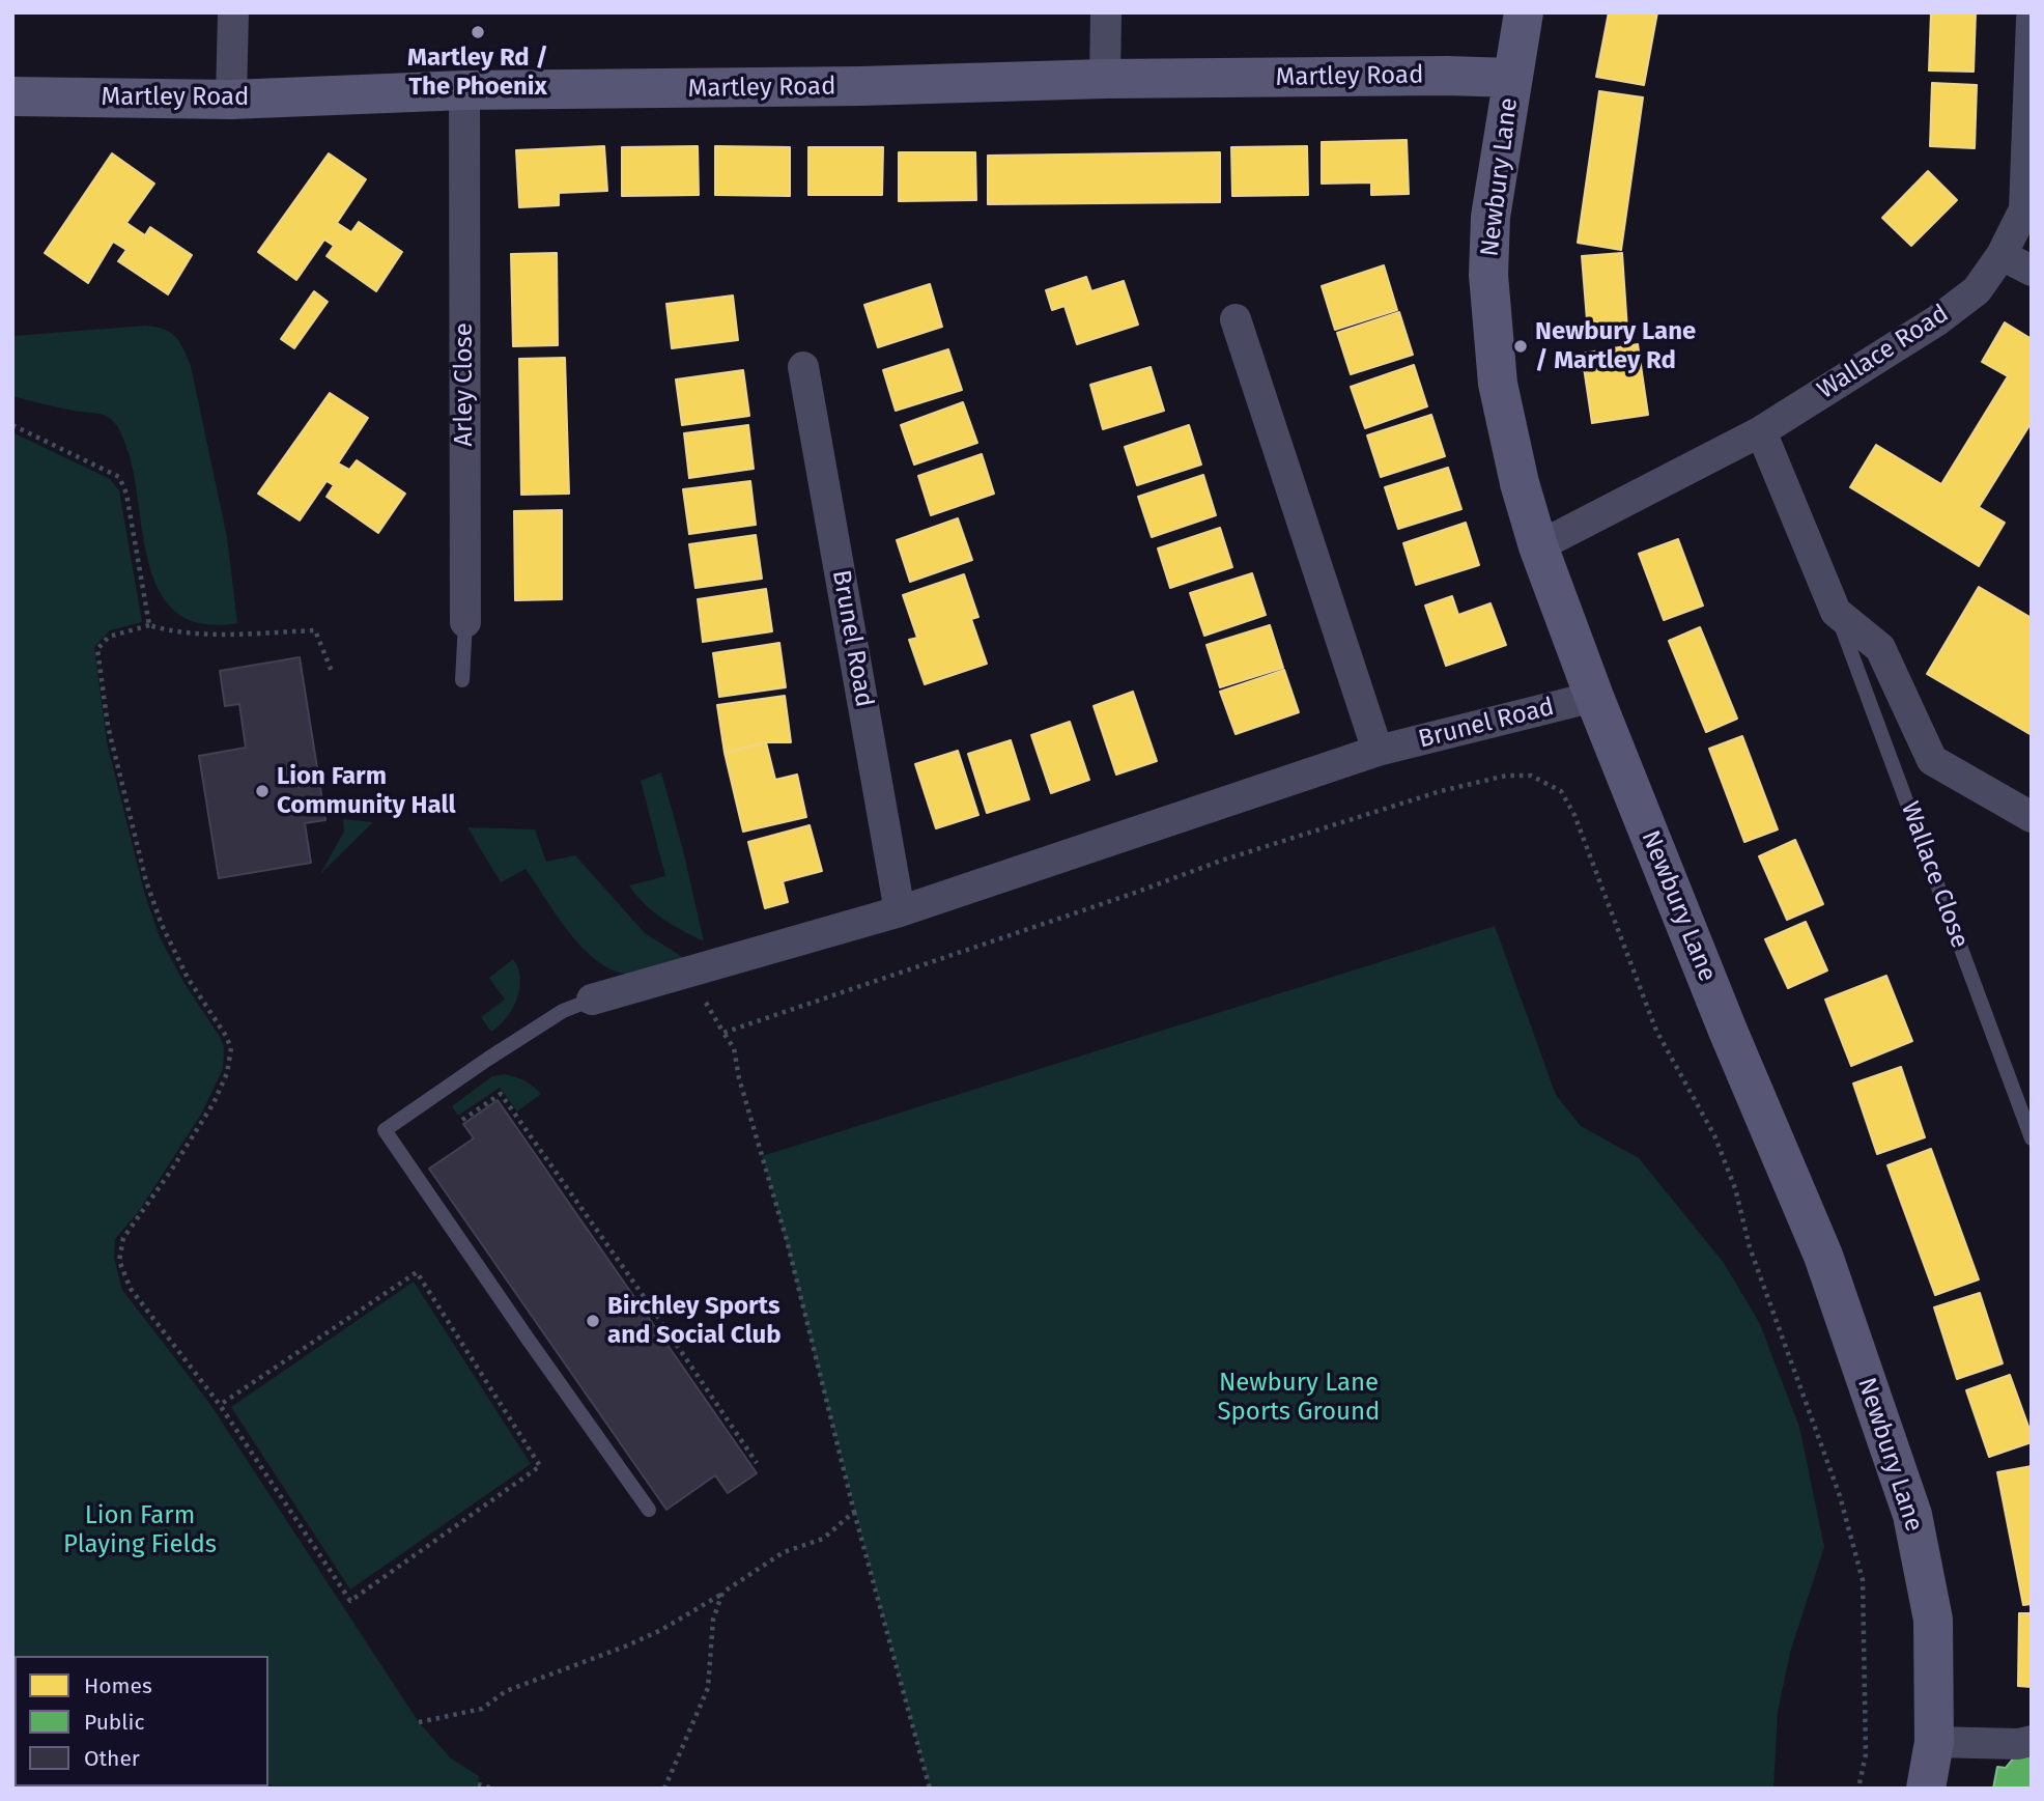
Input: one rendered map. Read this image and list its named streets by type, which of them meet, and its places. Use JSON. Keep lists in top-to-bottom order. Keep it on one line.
{"streets":{"street":["Martley Road","Newbury Lane","Wallace Road","Arley Close","Brunel Road","Wallace Close"]},"crossings":[["Martley Road","Newbury Lane"],["Martley Road","Arley Close"],["Newbury Lane","Wallace Road"],["Newbury Lane","Brunel Road"],["Wallace Road","Wallace Close"]],"parks":["Newbury Lane Sports Ground","Lion Farm Playing Fields"],"places":["Martley Rd / The Phoenix","Newbury Lane / Martley Rd","Lion Farm Community Hall","Birchley Sports and Social Club"],"legend":["Homes","Public","Other"]}
